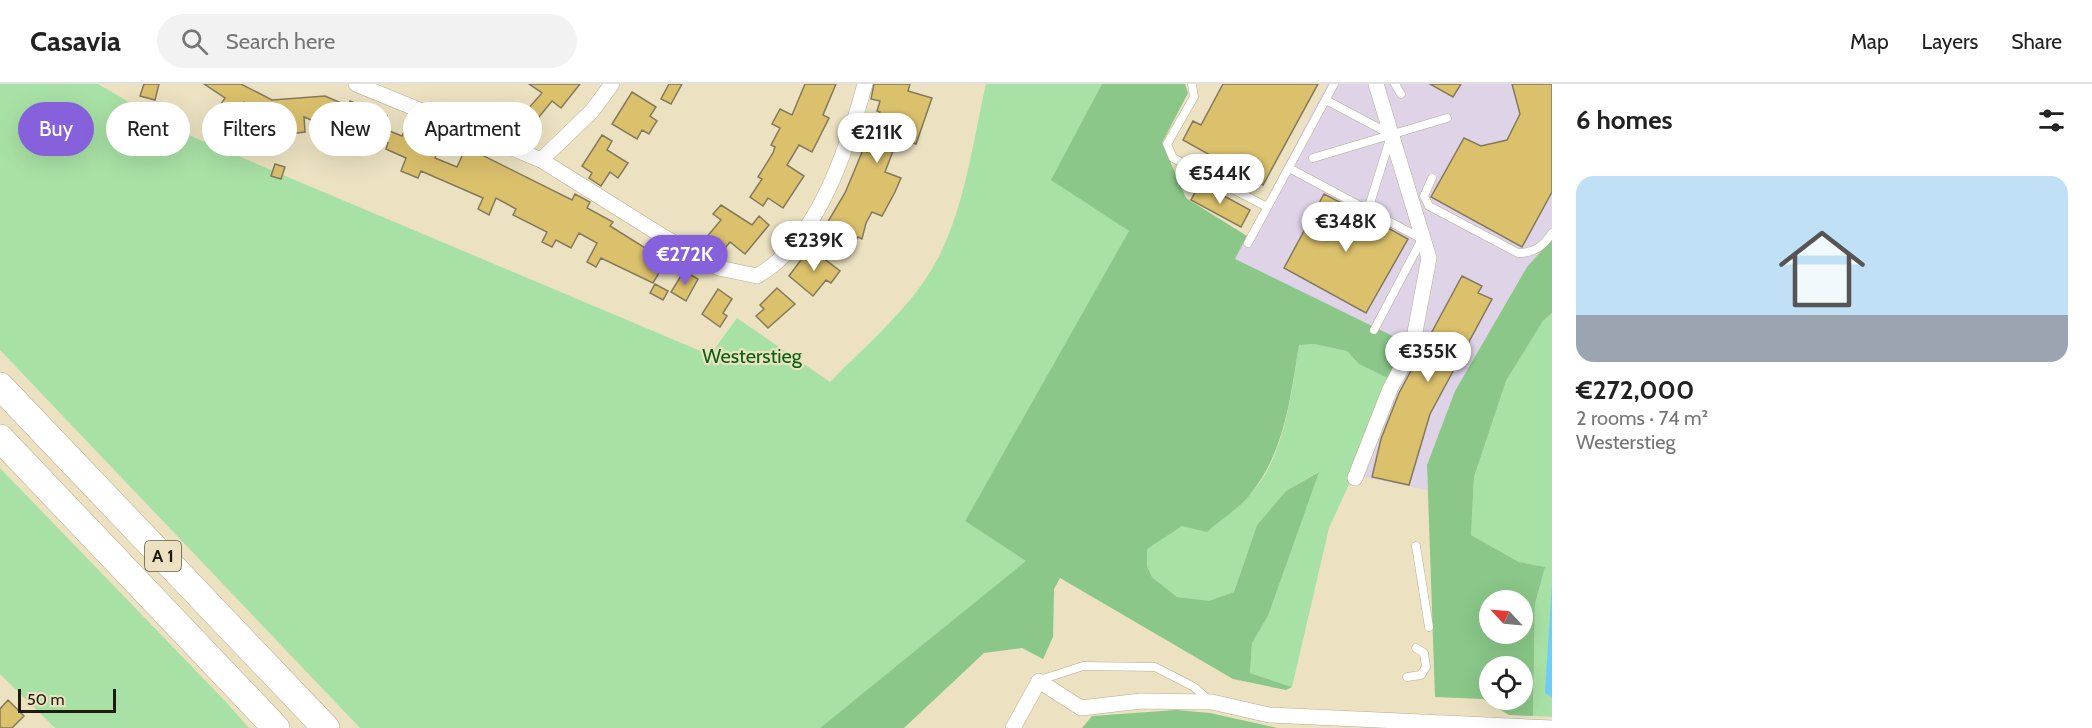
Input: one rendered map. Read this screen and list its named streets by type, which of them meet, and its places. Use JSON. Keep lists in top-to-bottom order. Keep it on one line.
{"streets":{"highway":["A 1"]},"parks":["Westerstieg"],"scale_bar":"50 m","north":"top left","page":{"header":"Casavia","search":"Search here","nav":["Map","Layers","Share"],"heading":"6 homes","chip":["Buy","Rent","Filters","New","Apartment"],"price":["€211K","€544K","€348K","€239K","€272K","€355K"],"list":[{"name":"€272,000","note":"2 rooms · 74 m² · Westerstieg"}],"scale":"50 m"}}
